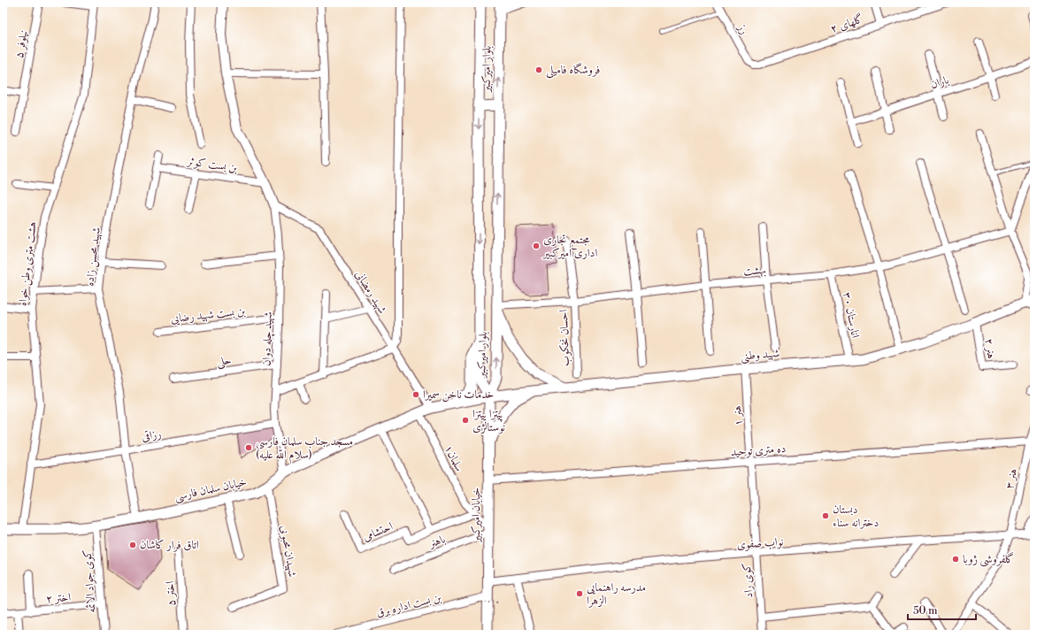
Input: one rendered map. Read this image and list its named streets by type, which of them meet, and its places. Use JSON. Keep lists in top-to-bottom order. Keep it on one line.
{"streets":{"main road":["بلوار امیرکبیر","شهید وطنی","خیابان سلمان فارسی","خیابان امیرکبیر"],"street":["گلهای ۲","رز","نیلوفر ۵","باران","بن بست کوثر","شهید محسن زاده","هشت متری وطن خواه","بهشت","شهید رمضانی","بن بست شهید رضایی","انارستان ۳۰","احسان نخکوب","شهید چله دوان","هنر ۲","حلی","هنر ۱","رزاقی","ده متری توحید","سلمان۱","هنر ۳","احتشامی","باهنر","نواب صفوی","شهیدان محبوبی","کوی راد","کوی جواد الائمه","اختر ۵","اختر ۲","بن بست اداره برق"]},"crossings":[["گلهای ۲","رز"],["بلوار امیرکبیر","بهشت"],["بلوار امیرکبیر","شهید وطنی"],["بلوار امیرکبیر","خیابان سلمان فارسی"],["بلوار امیرکبیر","خیابان امیرکبیر"],["شهید محسن زاده","رزاقی"],["شهید محسن زاده","خیابان سلمان فارسی"],["هشت متری وطن خواه","رزاقی"],["هشت متری وطن خواه","خیابان سلمان فارسی"],["بهشت","انارستان ۳۰"],["بهشت","احسان نخکوب"],["شهید رمضانی","شهید چله دوان"],["شهید رمضانی","خیابان سلمان فارسی"],["بن بست شهید رضایی","شهید چله دوان"],["انارستان ۳۰","شهید وطنی"],["شهید چله دوان","حلی"],["شهید چله دوان","رزاقی"],["شهید چله دوان","خیابان سلمان فارسی"],["هنر ۲","شهید وطنی"],["شهید وطنی","هنر ۱"],["شهید وطنی","خیابان سلمان فارسی"],["شهید وطنی","خیابان امیرکبیر"],["هنر ۱","ده متری توحید"],["هنر ۱","کوی راد"],["ده متری توحید","هنر ۳"],["ده متری توحید","خیابان امیرکبیر"],["ده متری توحید","کوی راد"],["سلمان۱","خیابان سلمان فارسی"],["سلمان۱","خیابان امیرکبیر"],["سلمان۱","احتشامی"],["سلمان۱","باهنر"],["هنر ۳","نواب صفوی"],["خیابان سلمان فارسی","خیابان امیرکبیر"],["خیابان سلمان فارسی","شهیدان محبوبی"],["خیابان سلمان فارسی","کوی جواد الائمه"],["خیابان امیرکبیر","باهنر"],["خیابان امیرکبیر","نواب صفوی"],["خیابان امیرکبیر","بن بست اداره برق"],["نواب صفوی","کوی راد"],["کوی جواد الائمه","اختر ۲"]],"places":["فروشگاه فامیلی","مجتمع تجاری اداری امیرکبیر","خدمات ناخن سمیرا","پیتزا پیتزا نوستالژی","مسجد جناب سلمان فارسی (سلام الله علیه)","دبستان دخترانه سناء","اتاق فرار کاشان","گلفروشی ژوبا","مدرسه راهنمایی الزهرا"],"scale_bar":"50 m"}
